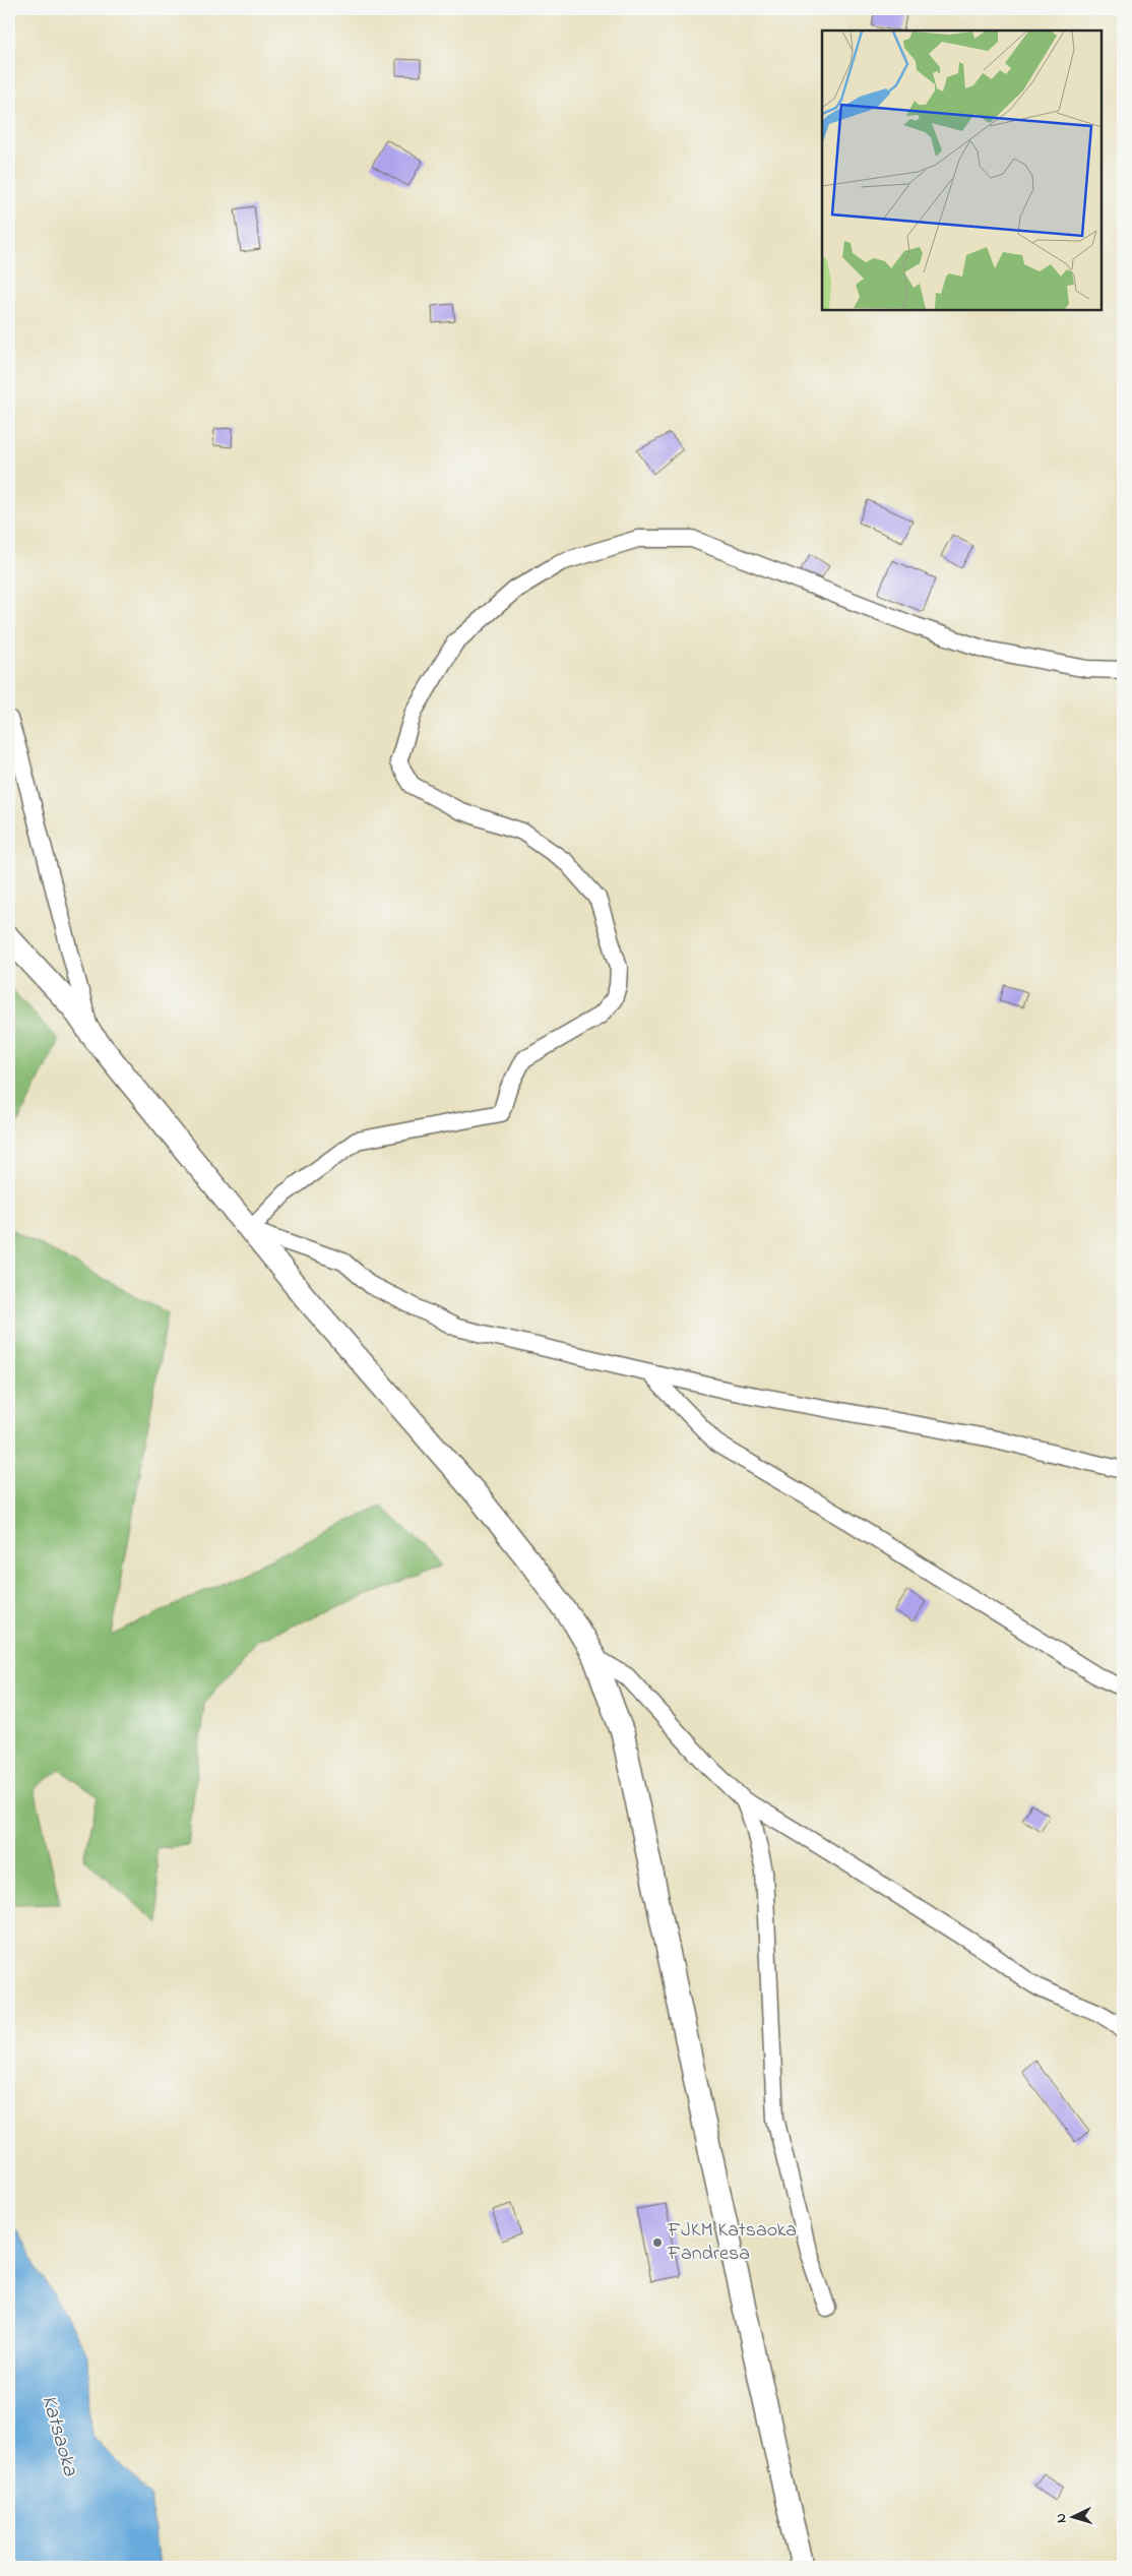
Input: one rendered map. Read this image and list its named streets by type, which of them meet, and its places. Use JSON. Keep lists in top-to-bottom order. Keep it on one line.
{"water":["Katsaoka"],"places":["FJKM Katsaoka Fandresa"],"north":"left"}
